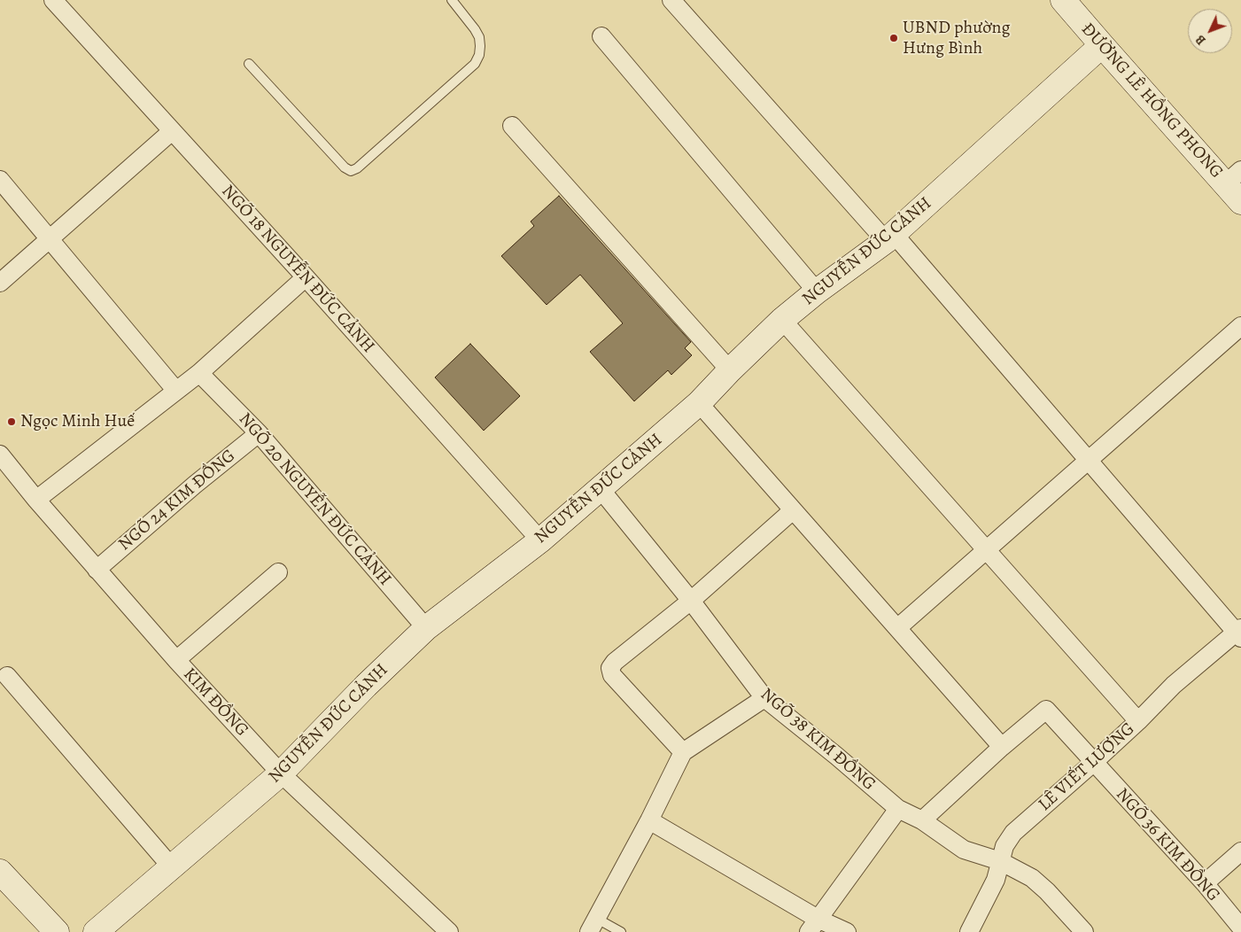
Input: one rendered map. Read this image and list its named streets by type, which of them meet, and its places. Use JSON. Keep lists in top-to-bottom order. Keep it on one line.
{"streets":{"street":["ĐƯỜNG LÊ HỒNG PHONG","NGUYỄN ĐỨC CẢNH","NGÕ 18 NGUYỄN ĐỨC CẢNH","NGÕ 20 NGUYỄN ĐỨC CẢNH","NGÕ 24 KIM ĐỒNG","KIM ĐỒNG","NGÕ 38 KIM ĐỒNG","LÊ VIẾT LƯỢNG","NGÕ 36 KIM ĐỒNG"]},"crossings":[["ĐƯỜNG LÊ HỒNG PHONG","NGUYỄN ĐỨC CẢNH"],["NGUYỄN ĐỨC CẢNH","NGÕ 18 NGUYỄN ĐỨC CẢNH"],["NGUYỄN ĐỨC CẢNH","NGÕ 20 NGUYỄN ĐỨC CẢNH"],["NGUYỄN ĐỨC CẢNH","KIM ĐỒNG"],["NGUYỄN ĐỨC CẢNH","NGÕ 38 KIM ĐỒNG"],["NGÕ 20 NGUYỄN ĐỨC CẢNH","NGÕ 24 KIM ĐỒNG"],["NGÕ 24 KIM ĐỒNG","KIM ĐỒNG"],["NGÕ 38 KIM ĐỒNG","LÊ VIẾT LƯỢNG"],["LÊ VIẾT LƯỢNG","NGÕ 36 KIM ĐỒNG"]],"places":["UBND phường Hưng Bình","Ngọc Minh Huế"],"north":"bottom left"}
